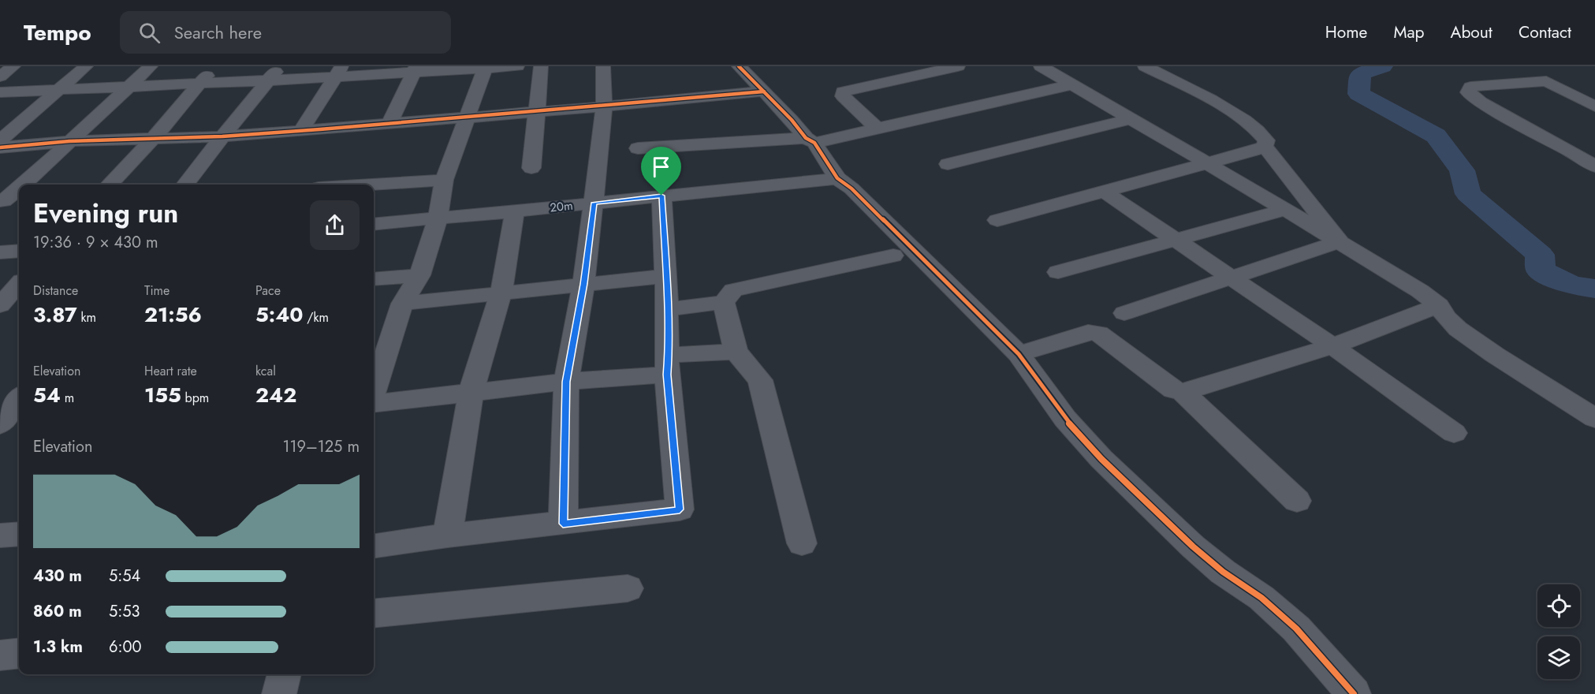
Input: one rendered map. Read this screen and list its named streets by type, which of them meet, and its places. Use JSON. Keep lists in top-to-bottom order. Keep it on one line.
{"streets":{"street":["20m"]},"page":{"header":"Tempo","search":"Search here","nav":["Home","Map","About","Contact"],"heading":["Evening run","19:36 · 9 × 430 m"],"stats":[["Distance","3.87 km"],["Time","21:56"],["Pace","5:40 /km"],["Elevation","54 m"],["Heart rate","155 bpm"],["kcal","242"]],"chart":["Elevation","119–125 m"],"list":[{"name":"430 m","note":"5:54"},{"name":"860 m","note":"5:53"},{"name":"1.3 km","note":"6:00"}]}}
